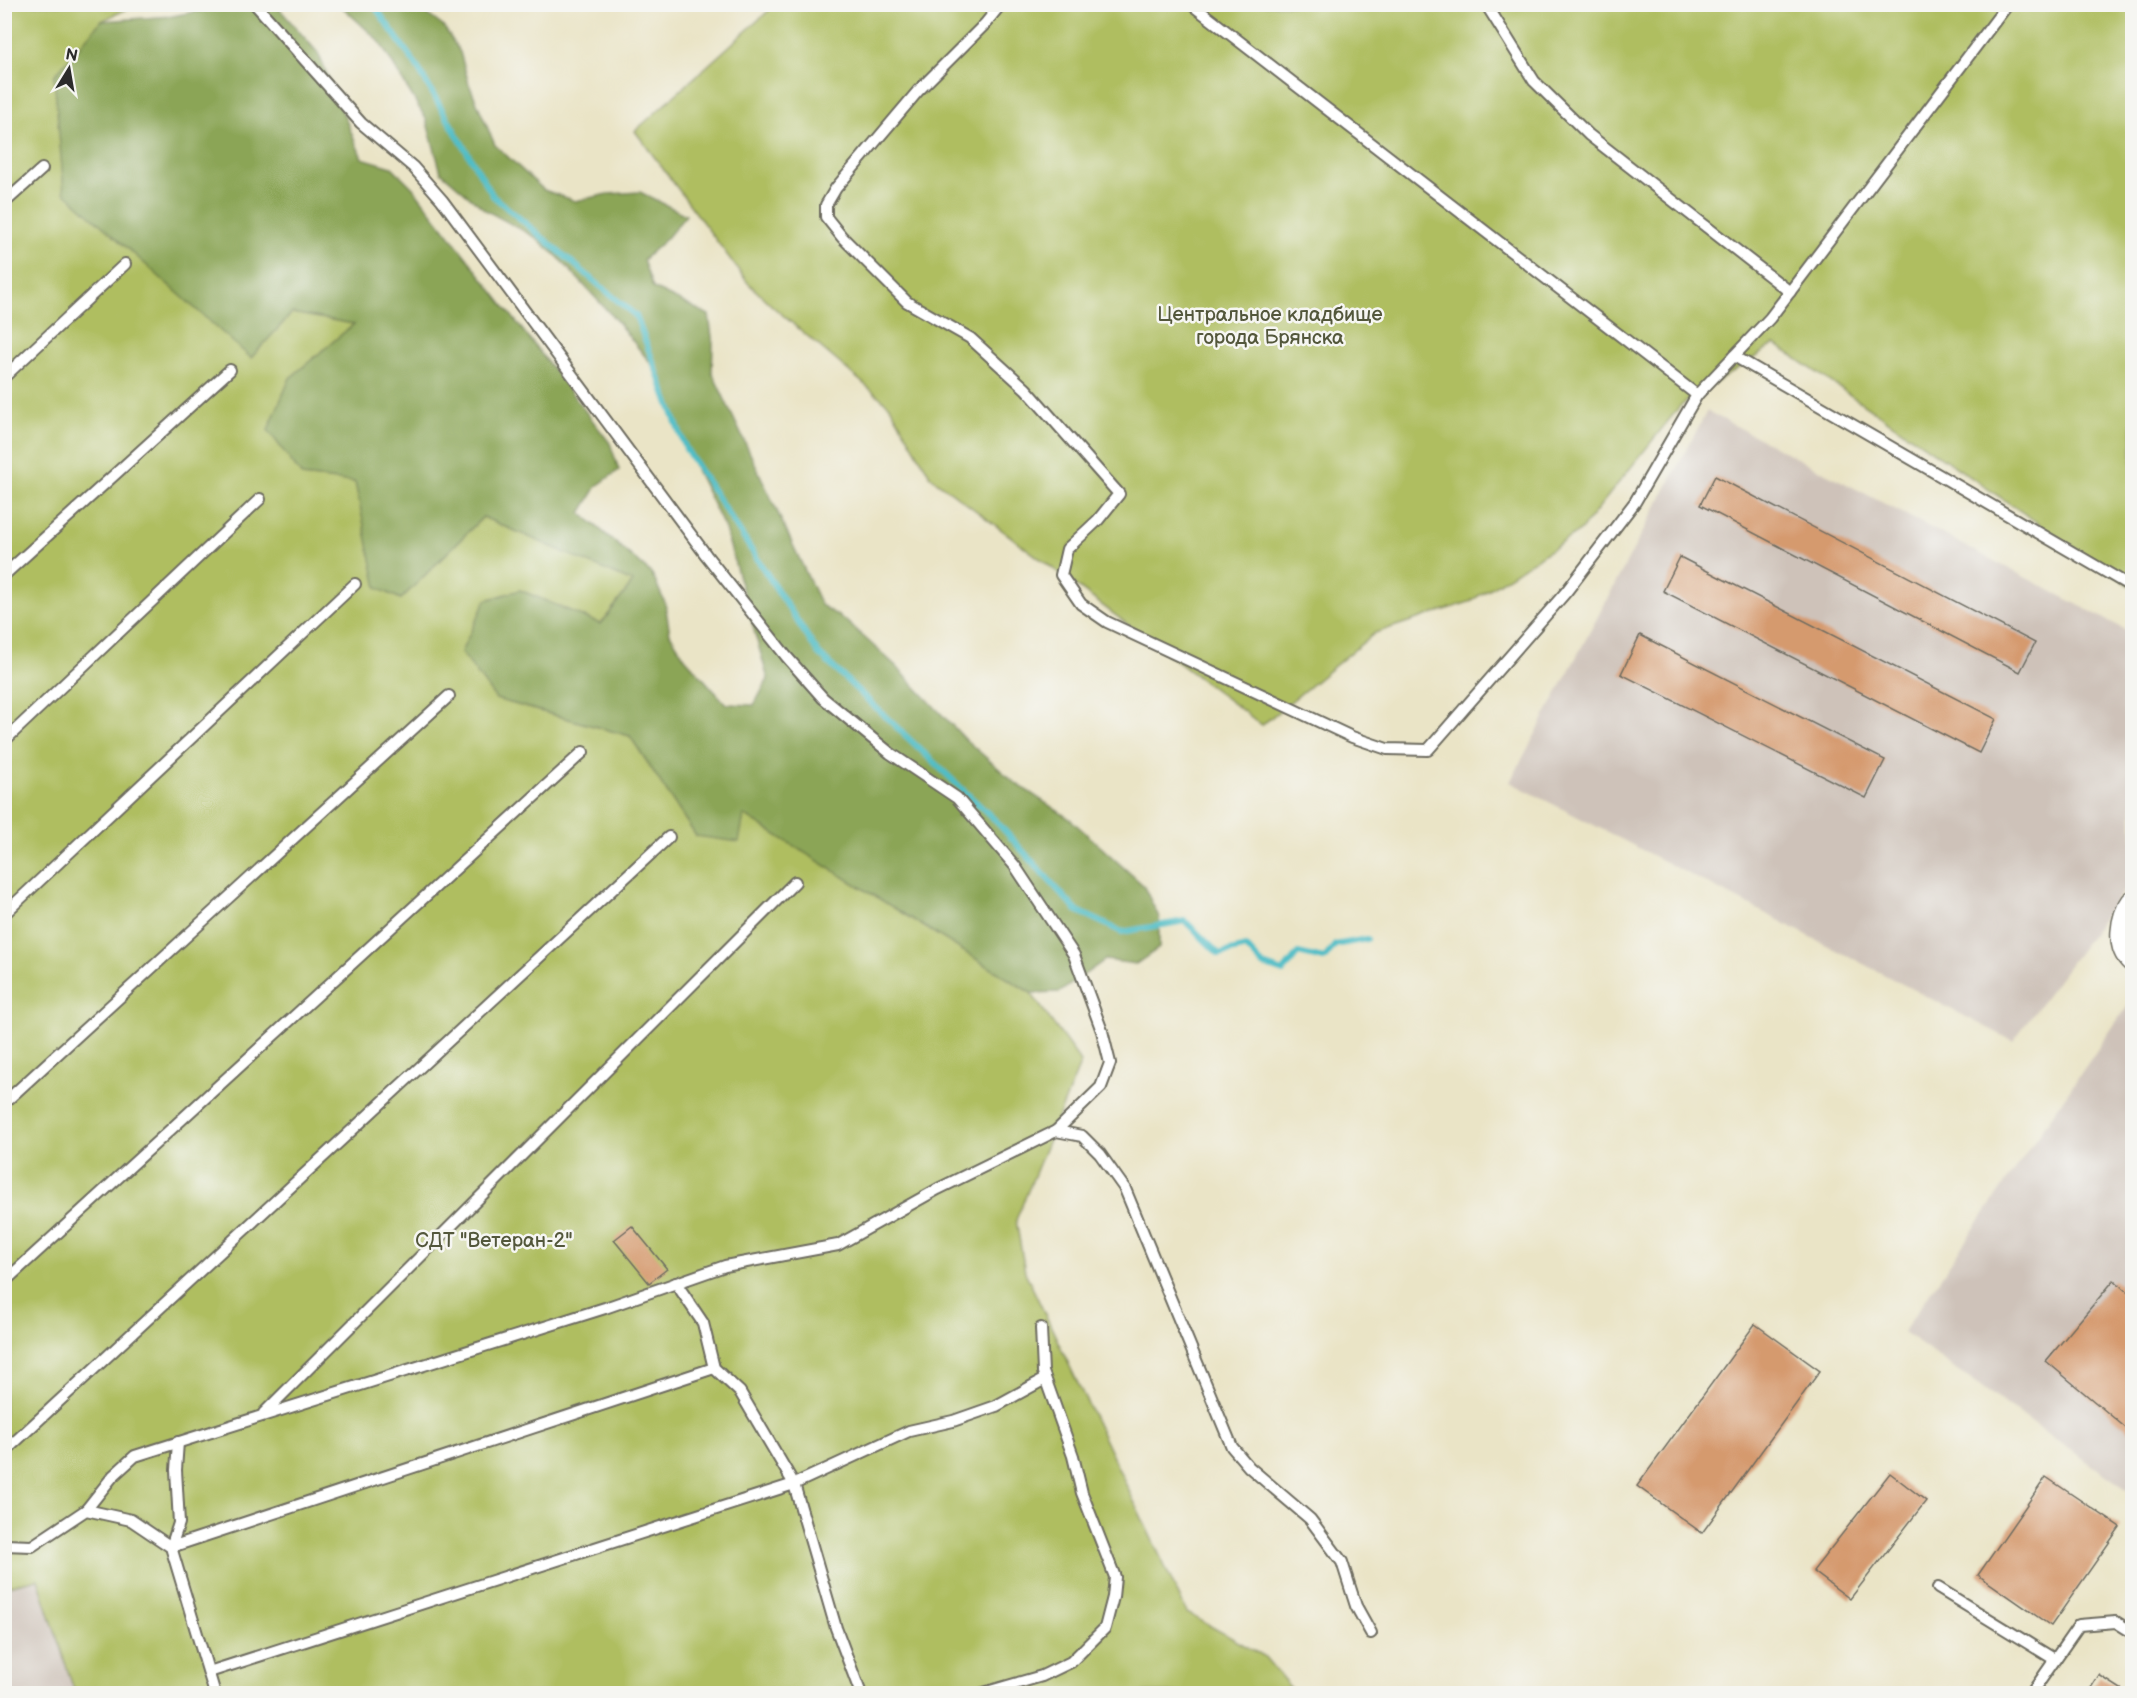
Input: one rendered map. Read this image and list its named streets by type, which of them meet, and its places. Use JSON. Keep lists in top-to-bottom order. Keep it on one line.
{"parks":["Центральное кладбище города Брянска","СДТ \"Ветеран-2\""],"north":"top"}
